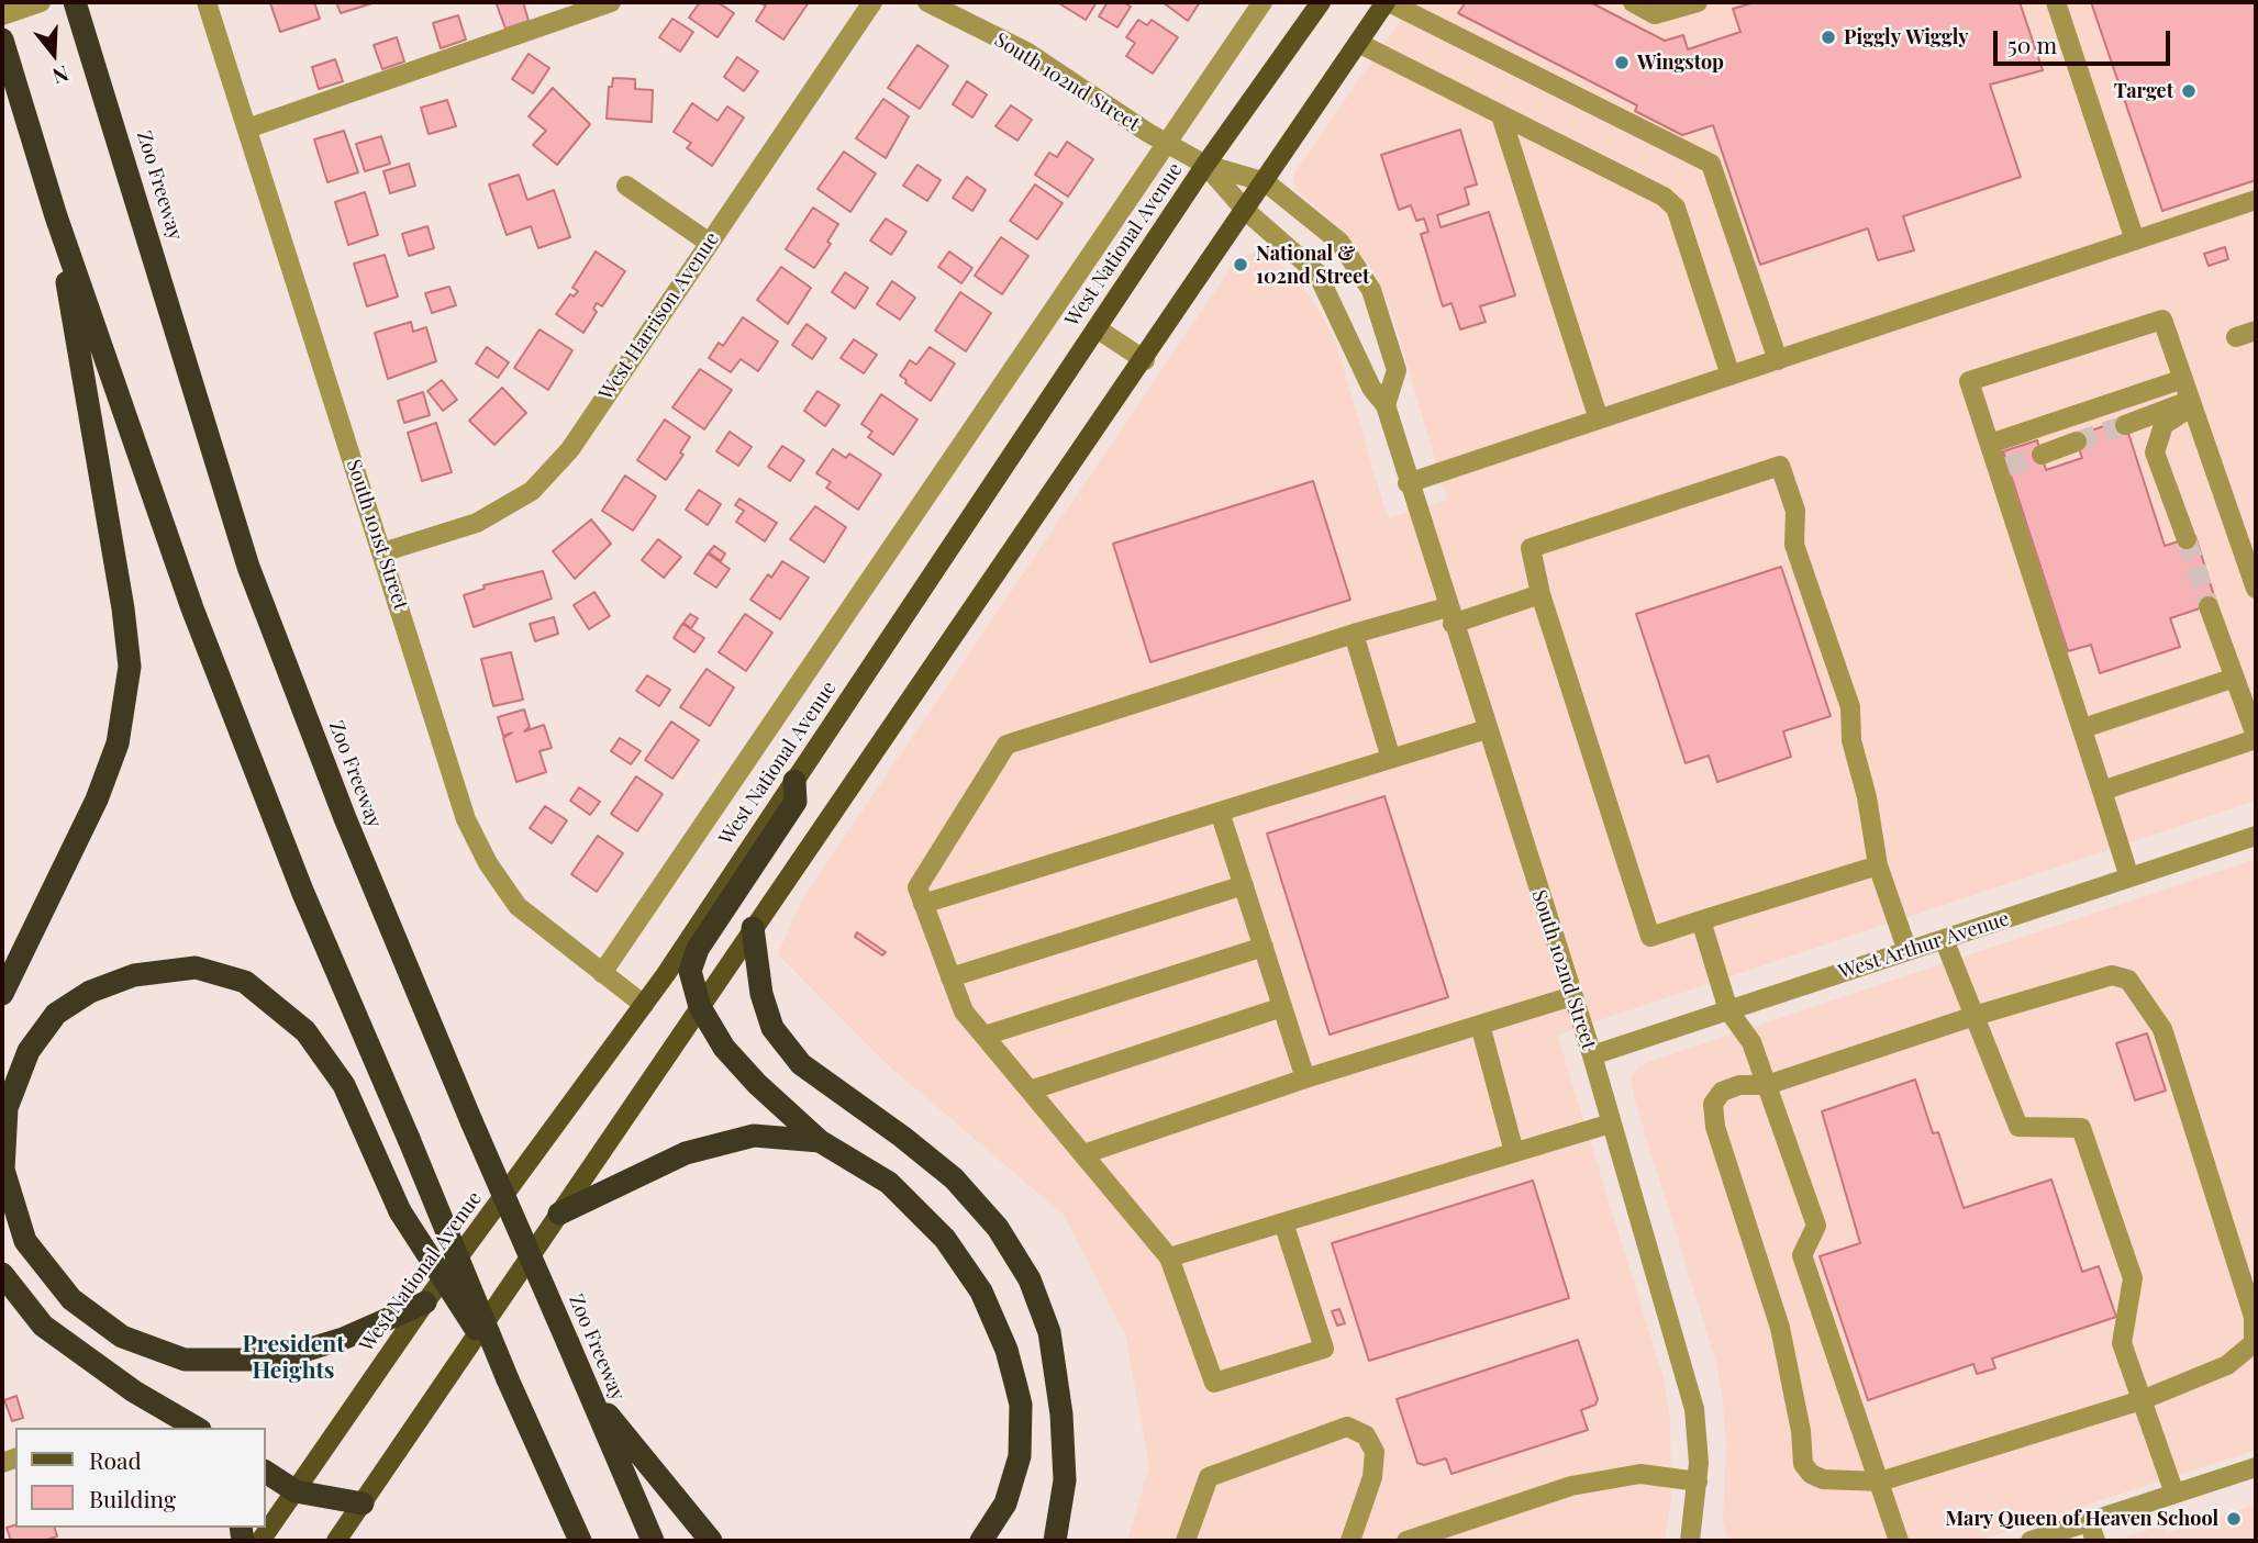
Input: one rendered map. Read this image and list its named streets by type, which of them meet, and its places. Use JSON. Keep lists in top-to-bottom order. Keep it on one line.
{"streets":{"highway":["Zoo Freeway"],"main road":["West National Avenue"],"street":["South 102nd Street","West Harrison Avenue","South 101st Street","West Arthur Avenue"]},"crossings":[["South 102nd Street","West National Avenue"],["South 102nd Street","West Arthur Avenue"],["West National Avenue","South 101st Street"],["West Harrison Avenue","South 101st Street"]],"districts":["President Heights"],"places":["Piggly Wiggly","Wingstop","Target","National & 102nd Street","Mary Queen of Heaven School"],"legend":["Road","Building"],"scale_bar":"50 m","north":"bottom"}
